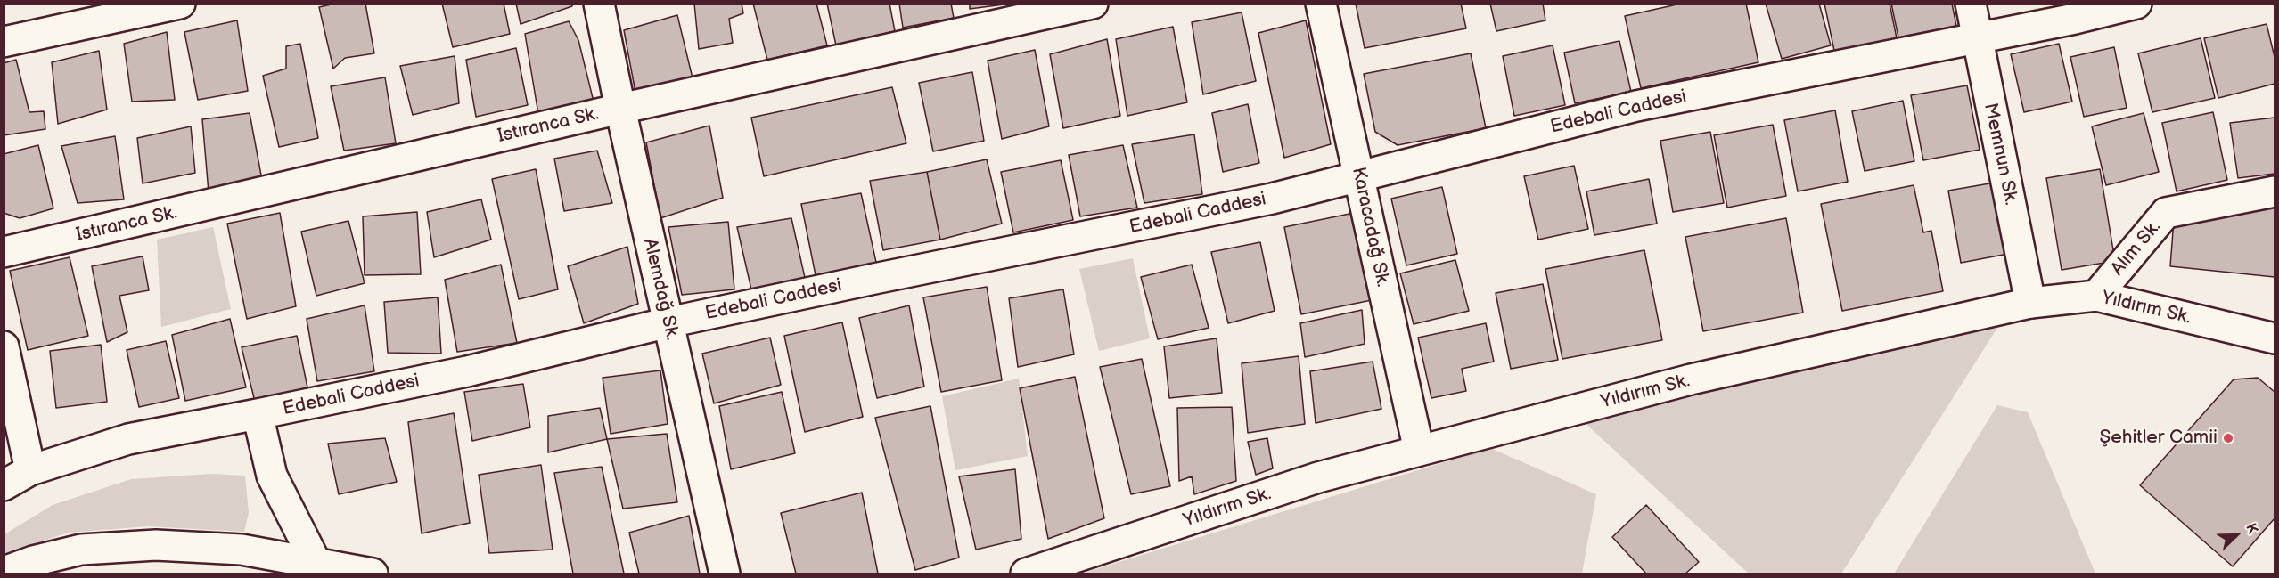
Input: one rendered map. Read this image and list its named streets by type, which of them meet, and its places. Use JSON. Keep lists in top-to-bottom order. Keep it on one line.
{"streets":{"street":["Edebali Caddesi","Istıranca Sk.","Memnun Sk.","Karacadağ Sk.","Alım Sk.","Alemdağ Sk.","Yıldırım Sk."]},"crossings":[["Edebali Caddesi","Memnun Sk."],["Edebali Caddesi","Karacadağ Sk."],["Edebali Caddesi","Alemdağ Sk."],["Istıranca Sk.","Alemdağ Sk."],["Memnun Sk.","Yıldırım Sk."],["Karacadağ Sk.","Yıldırım Sk."],["Alım Sk.","Yıldırım Sk."]],"places":["Şehitler Camii"],"north":"top right"}
